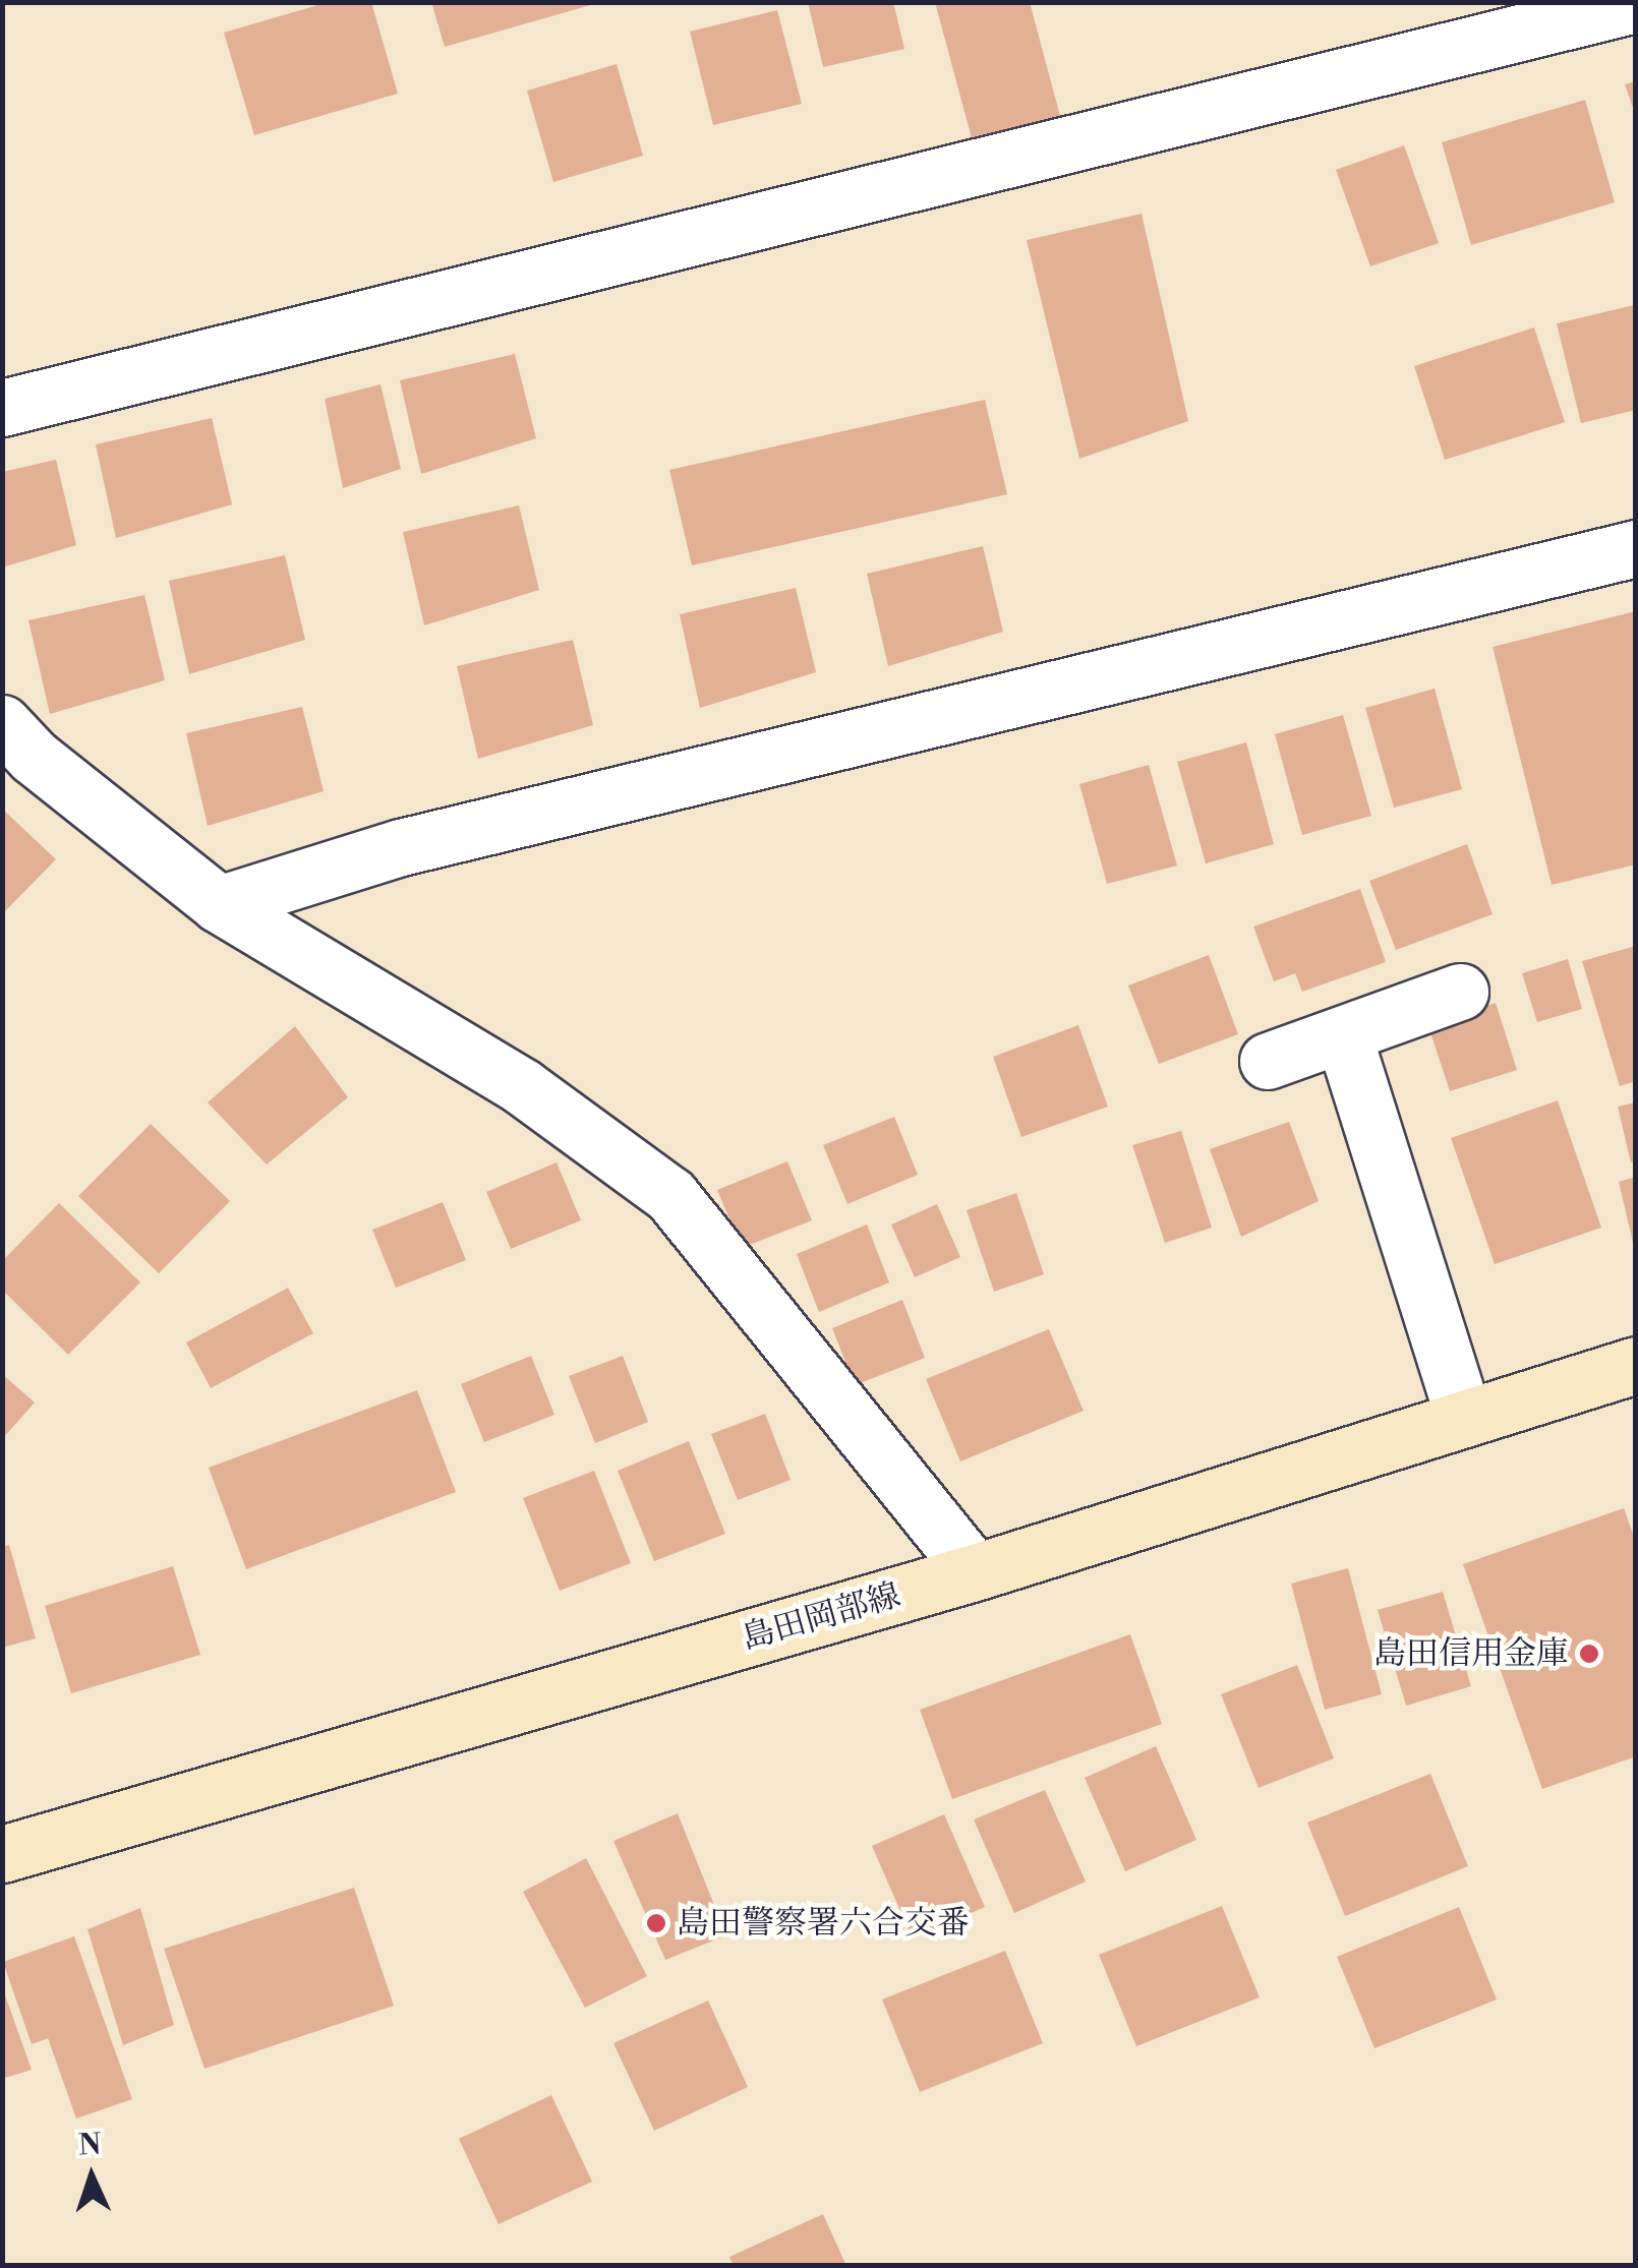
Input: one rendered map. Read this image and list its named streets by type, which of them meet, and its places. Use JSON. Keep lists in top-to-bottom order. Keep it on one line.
{"streets":{"main road":["島田岡部線"]},"places":["島田信用金庫","島田警察署六合交番"],"north":"top"}
